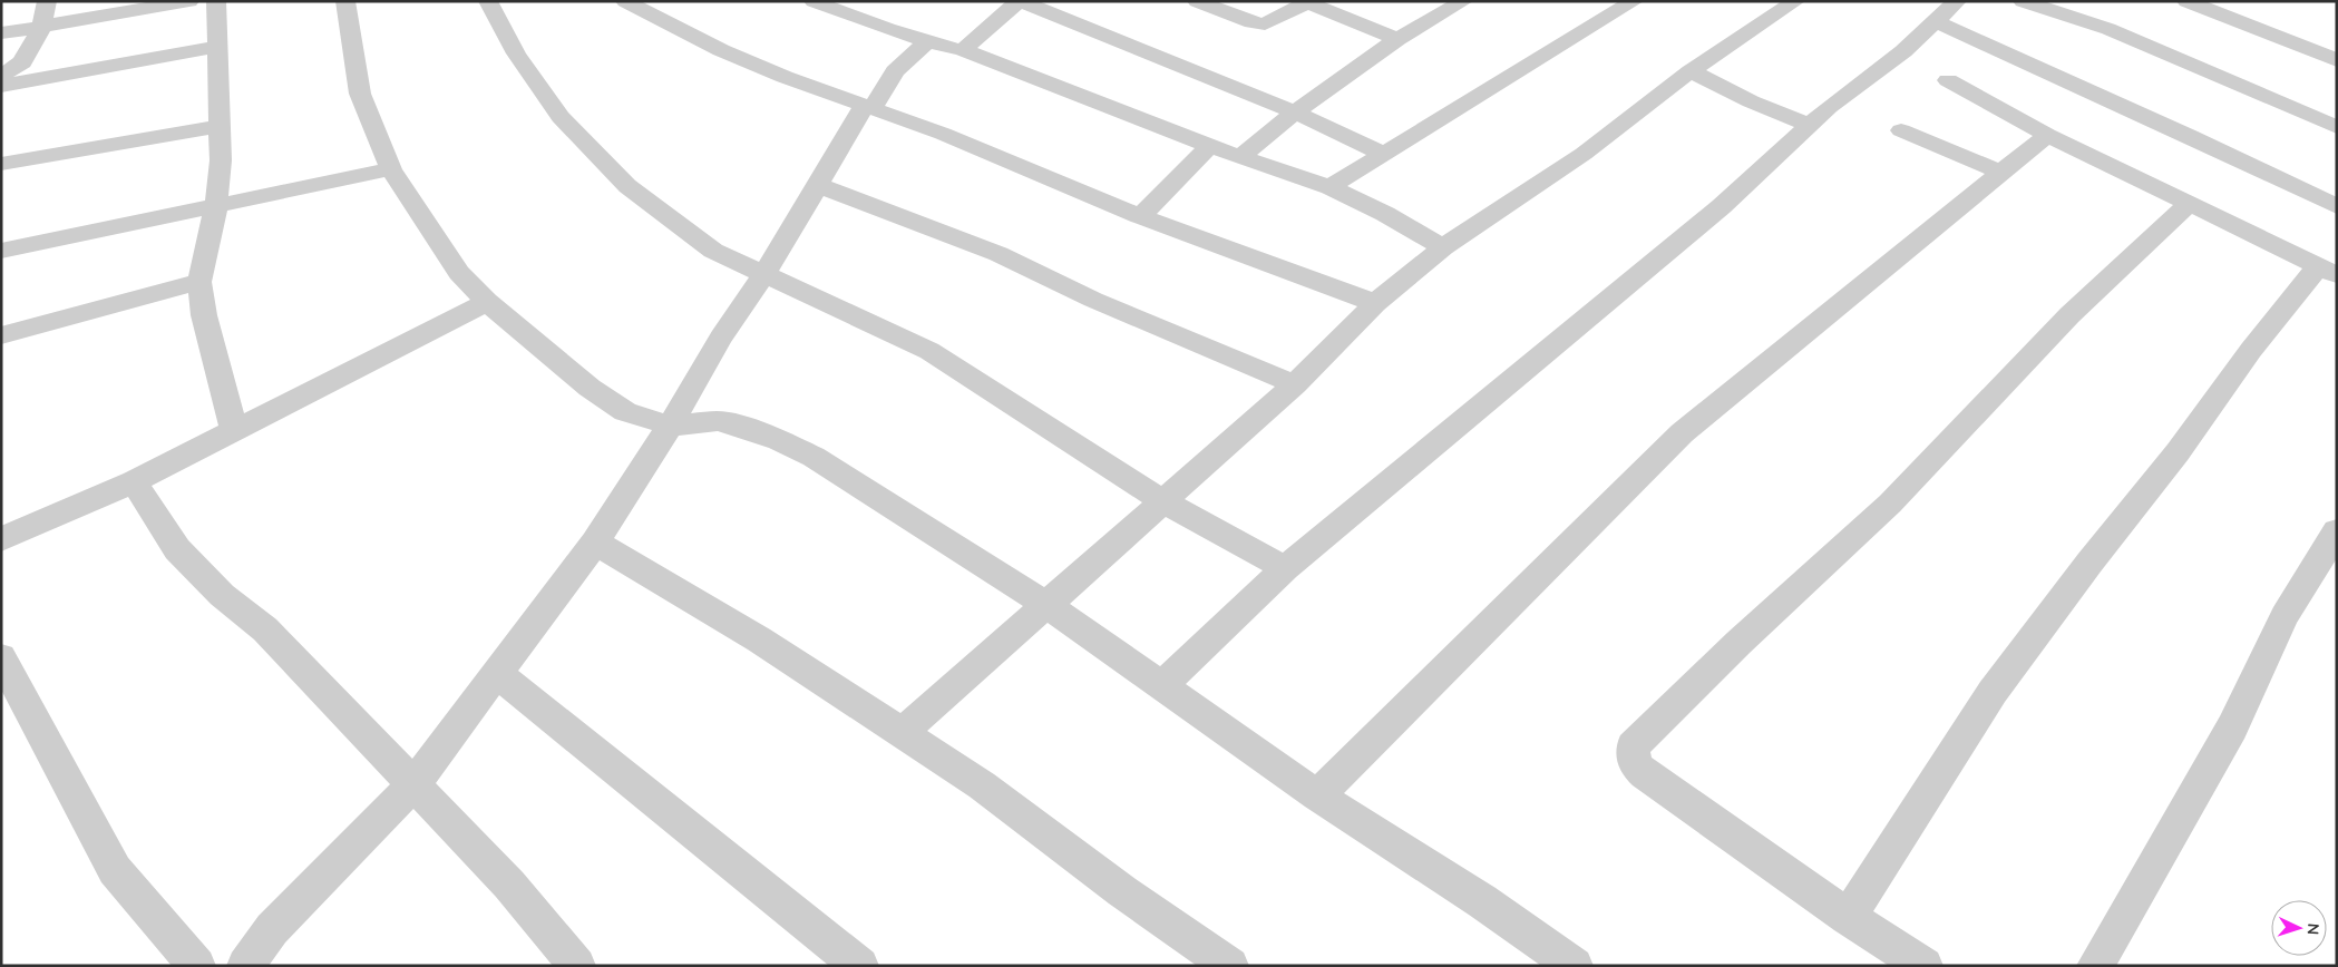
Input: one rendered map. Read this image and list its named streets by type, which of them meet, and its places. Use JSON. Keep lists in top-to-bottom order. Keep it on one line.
{"north":"right"}
